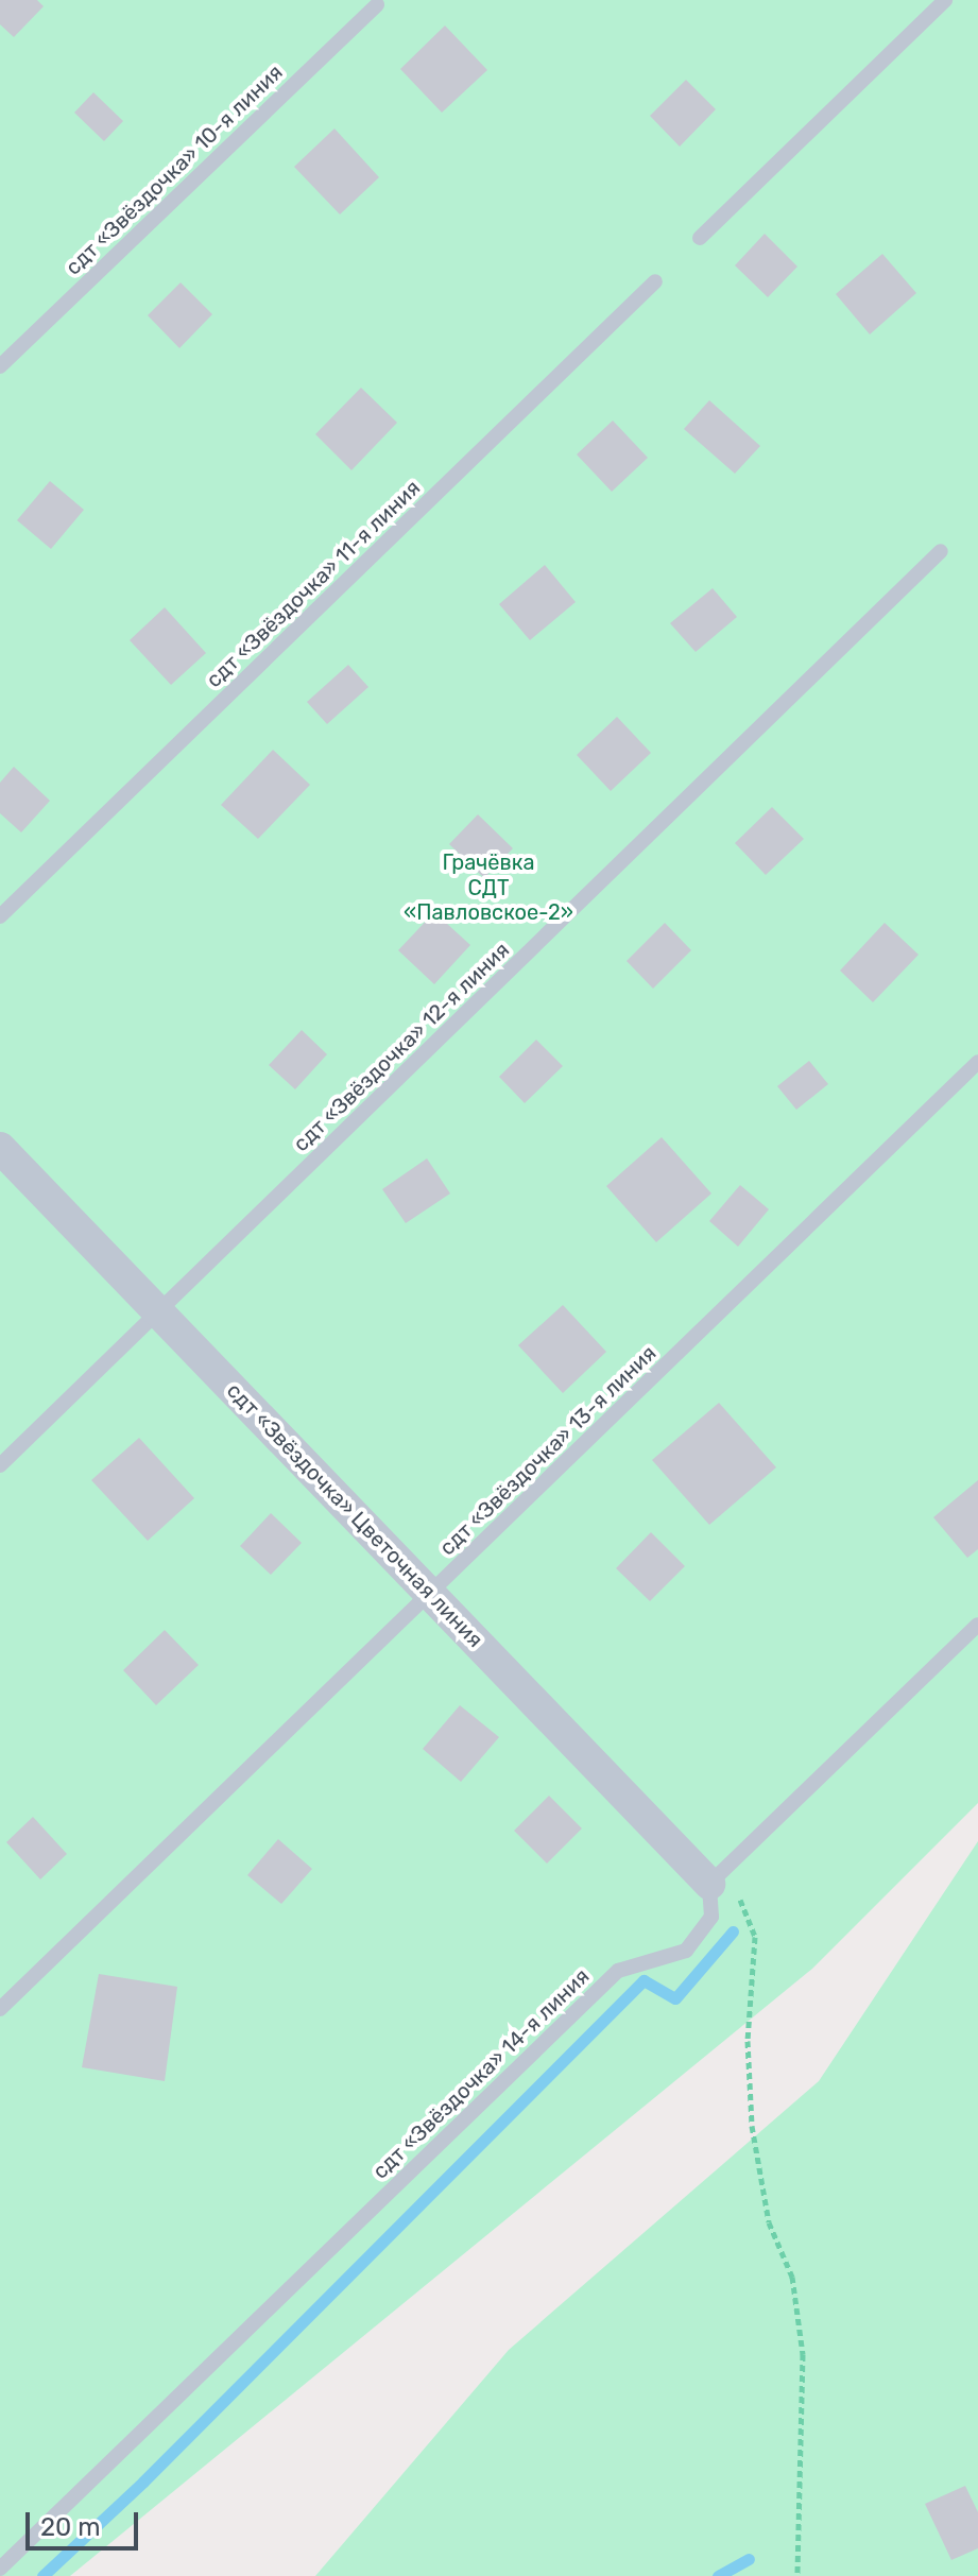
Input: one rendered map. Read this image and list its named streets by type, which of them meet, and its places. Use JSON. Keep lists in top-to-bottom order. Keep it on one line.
{"streets":{"street":["сдт «Звёздочка» Цветочная линия"],"lane":["сдт «Звёздочка» 10-я линия","сдт «Звёздочка» 11-я линия","сдт «Звёздочка» 12-я линия","сдт «Звёздочка» 13-я линия","сдт «Звёздочка» 14-я линия"]},"crossings":[["сдт «Звёздочка» 12-я линия","сдт «Звёздочка» Цветочная линия"],["сдт «Звёздочка» 13-я линия","сдт «Звёздочка» Цветочная линия"],["сдт «Звёздочка» Цветочная линия","сдт «Звёздочка» 14-я линия"]],"parks":["Грачёвка","СДТ «Павловское-2»"],"scale_bar":"20 m"}
